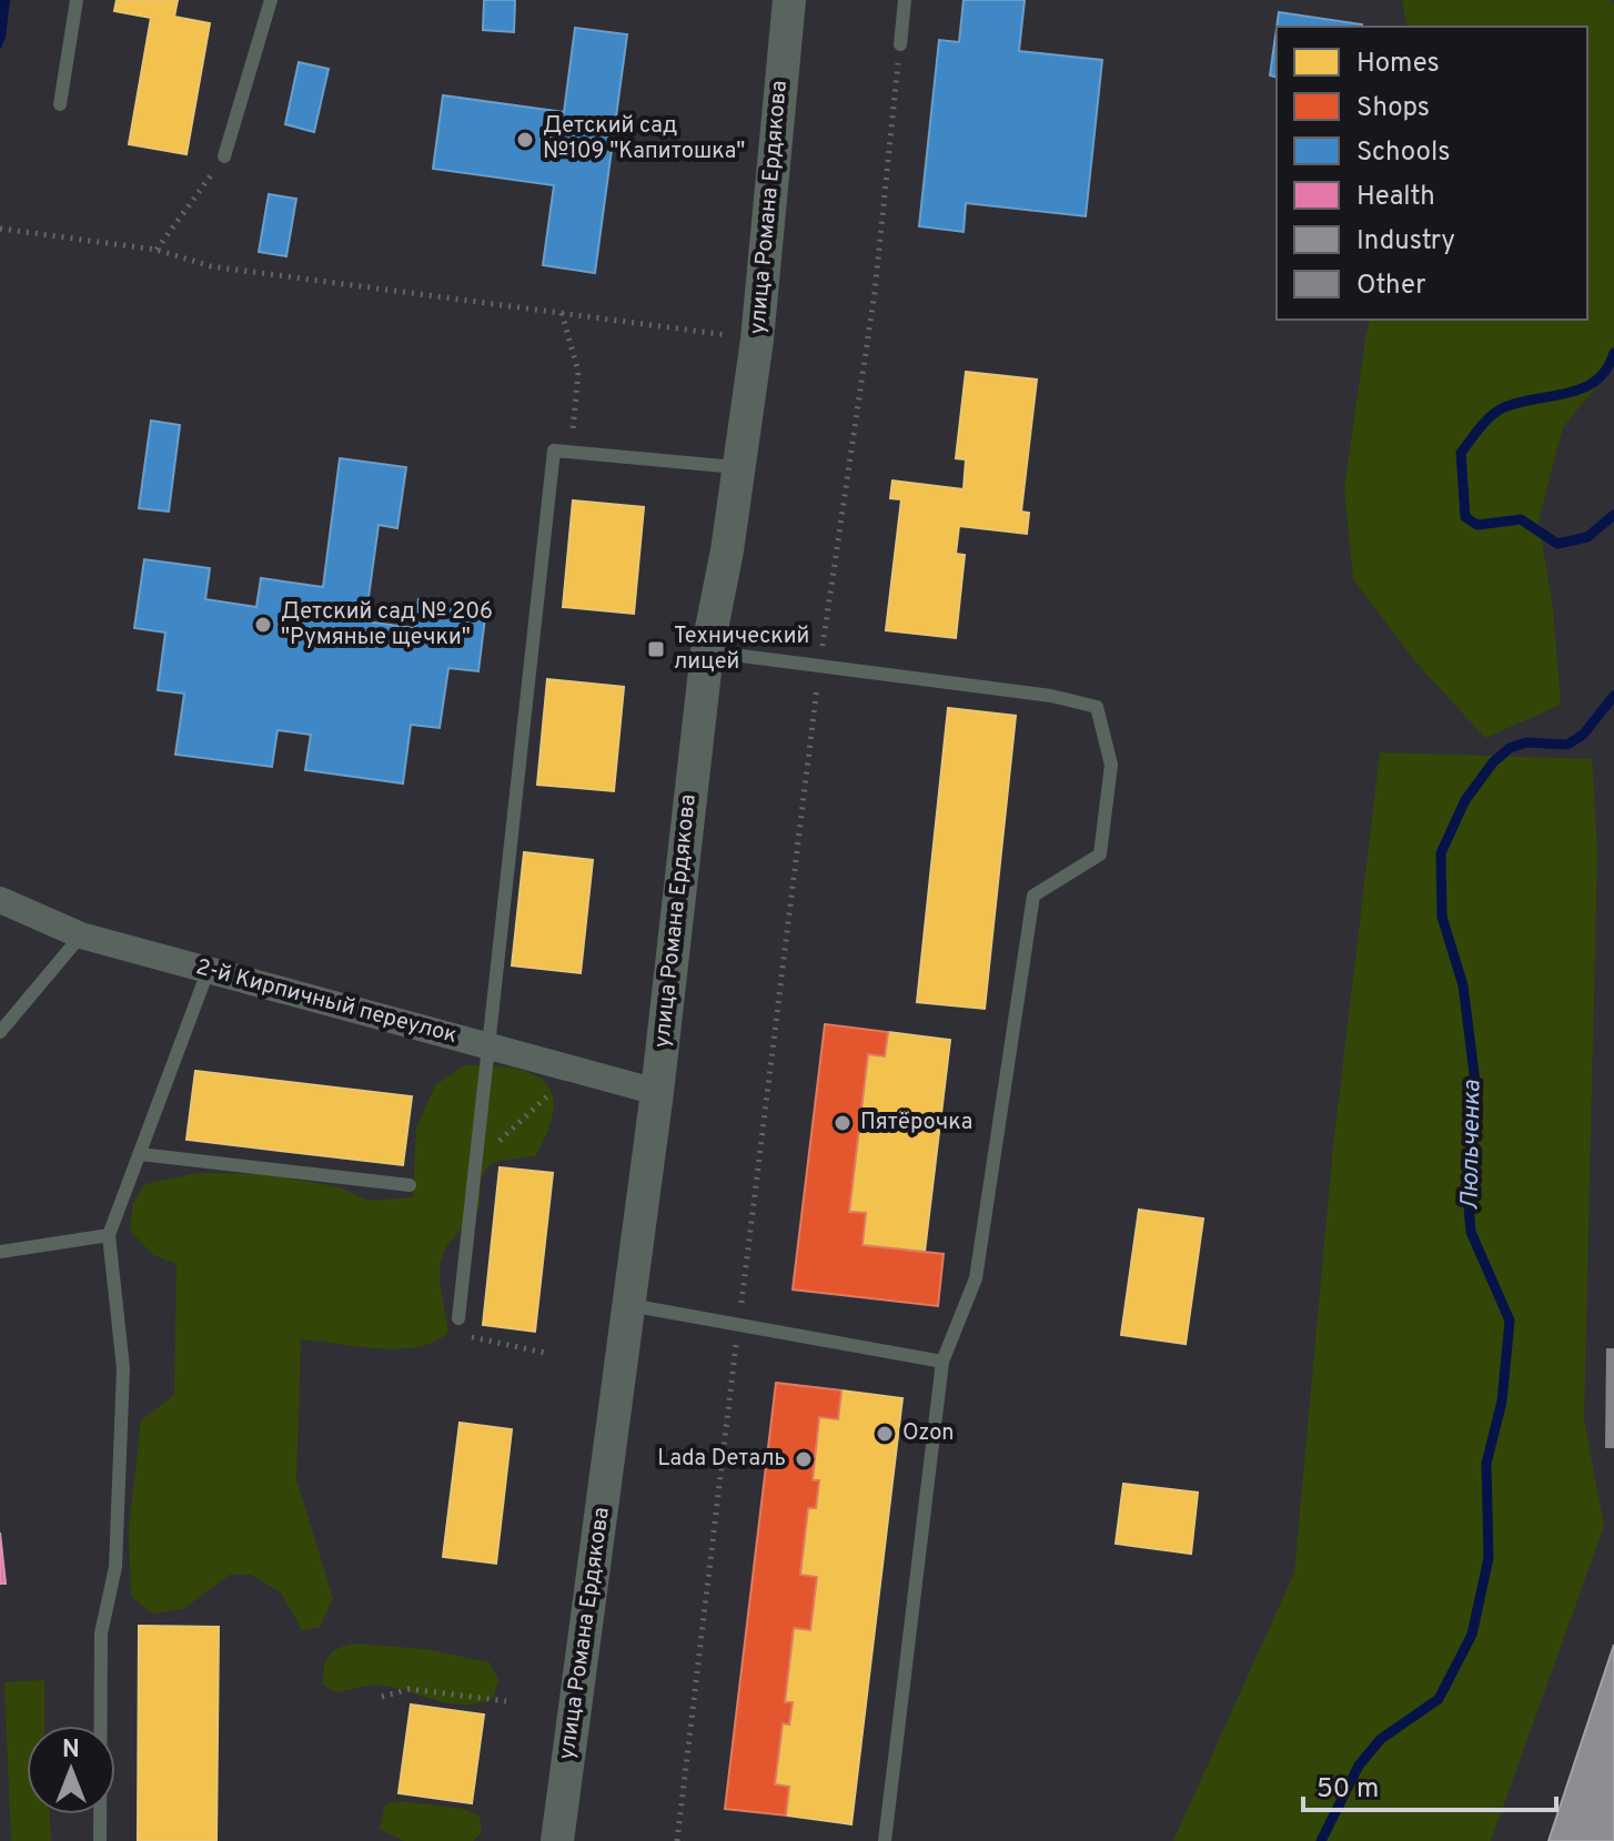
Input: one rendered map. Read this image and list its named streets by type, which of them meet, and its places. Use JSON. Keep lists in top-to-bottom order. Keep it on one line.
{"streets":{"street":["улица Романа Ердякова","2-й Кирпичный переулок"]},"crossings":[["улица Романа Ердякова","2-й Кирпичный переулок"]],"water":["Люльченка"],"places":{"other":["Детский сад №109 \"Капитошка\"","Детский сад № 206 \"Румяные щечки\"","Пятёрочка","Ozon","Lada Dеталь"],"transit":["Технический лицей"]},"legend":["Homes","Shops","Schools","Health","Industry","Other"],"scale_bar":"50 m","north":"top"}
